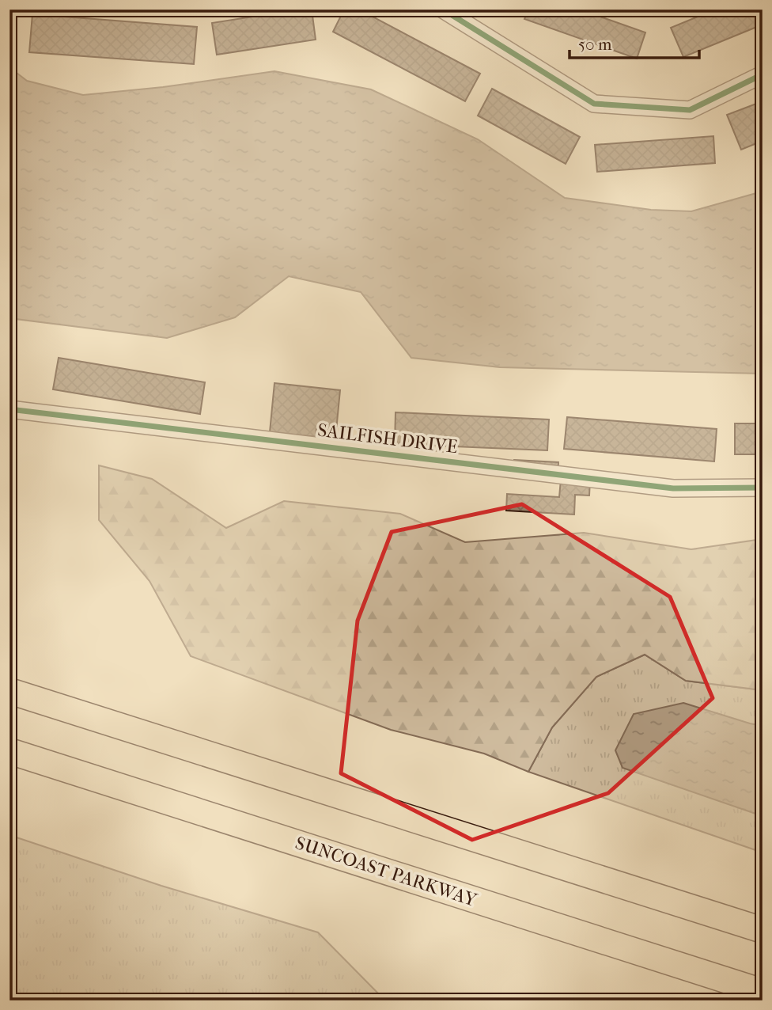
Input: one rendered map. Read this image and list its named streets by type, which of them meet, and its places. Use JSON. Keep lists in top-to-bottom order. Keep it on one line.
{"streets":{"highway":["SUNCOAST PARKWAY"],"street":["SAILFISH DRIVE"]},"scale_bar":"50 m"}
